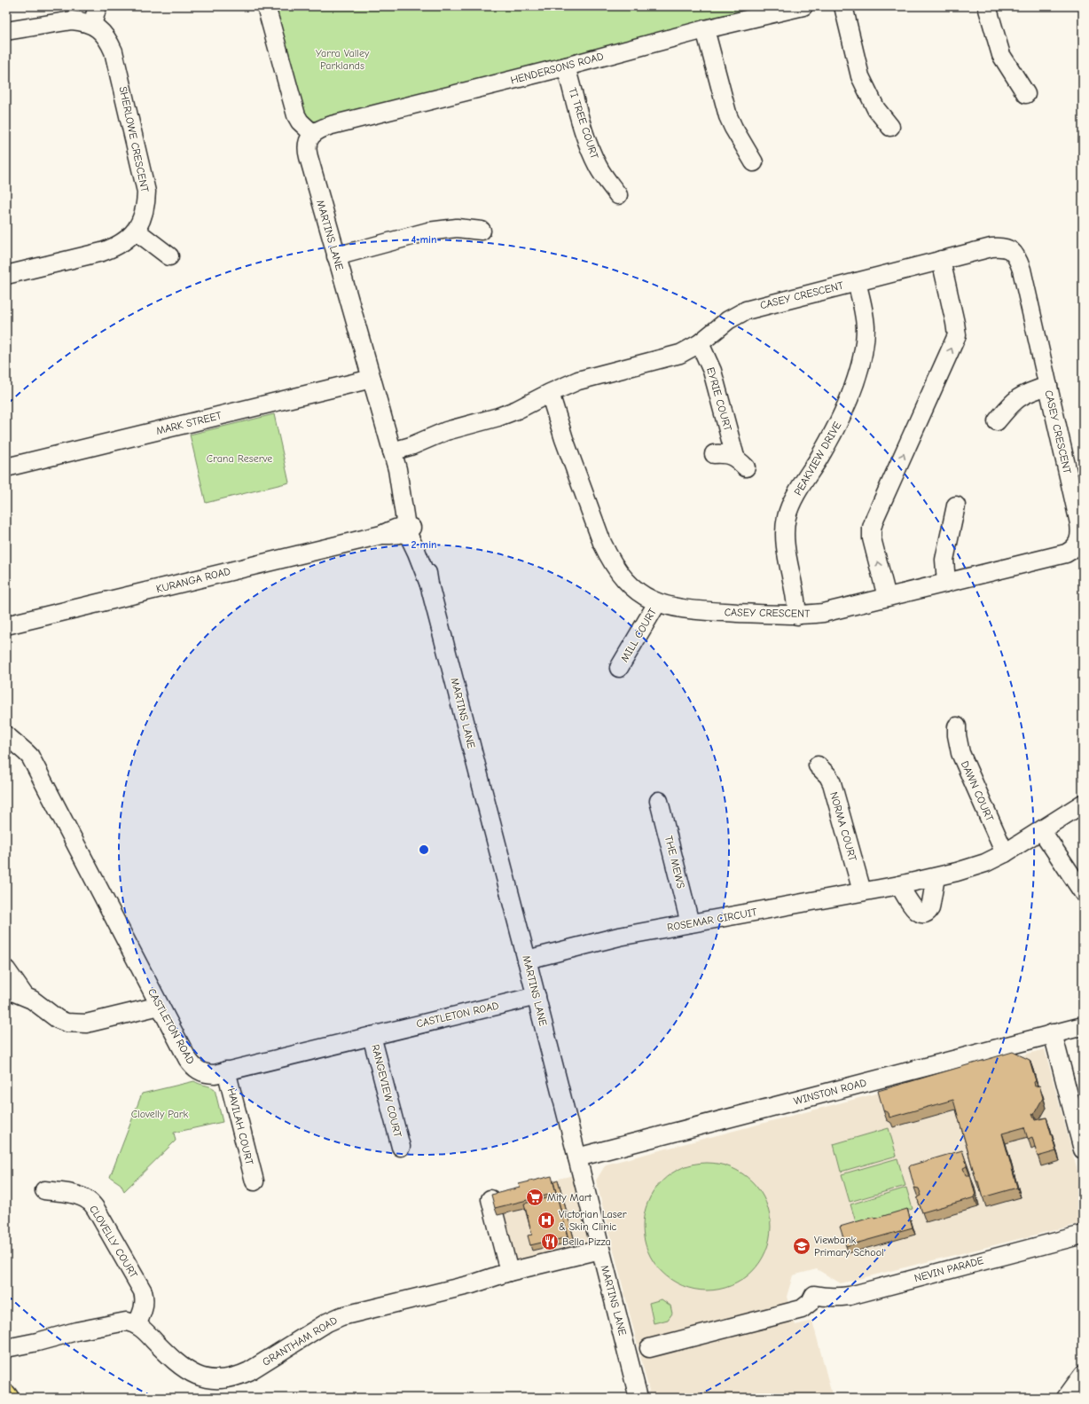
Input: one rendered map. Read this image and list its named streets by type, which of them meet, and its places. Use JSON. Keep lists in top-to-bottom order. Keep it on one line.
{"streets":{"street":["HENDERSONS ROAD","TI TREE COURT","SHERLOWE CRESCENT","MARTINS LANE","CASEY CRESCENT","EYRIE COURT","MARK STREET","PEAKVIEW DRIVE","KURANGA ROAD","MILL COURT","DAWN COURT","NORMA COURT","THE MEWS","ROSEMAR CIRCUIT","CASTLETON ROAD","RANGEVIEW COURT","WINSTON ROAD","HAVILAH COURT","CLOVELLY COURT","NEVIN PARADE","GRANTHAM ROAD"]},"crossings":[["HENDERSONS ROAD","TI TREE COURT"],["HENDERSONS ROAD","MARTINS LANE"],["MARTINS LANE","CASEY CRESCENT"],["MARTINS LANE","MARK STREET"],["MARTINS LANE","KURANGA ROAD"],["MARTINS LANE","ROSEMAR CIRCUIT"],["MARTINS LANE","CASTLETON ROAD"],["MARTINS LANE","WINSTON ROAD"],["MARTINS LANE","GRANTHAM ROAD"],["CASEY CRESCENT","EYRIE COURT"],["CASEY CRESCENT","PEAKVIEW DRIVE"],["CASEY CRESCENT","MILL COURT"],["DAWN COURT","ROSEMAR CIRCUIT"],["NORMA COURT","ROSEMAR CIRCUIT"],["THE MEWS","ROSEMAR CIRCUIT"],["CASTLETON ROAD","RANGEVIEW COURT"],["CASTLETON ROAD","HAVILAH COURT"],["CLOVELLY COURT","GRANTHAM ROAD"]],"parks":["Yarra Valley Parklands","Crana Reserve","Clovelly Park"],"places":{"supermarket":["Mity Mart"],"hospital":["Victorian Laser & Skin Clinic"],"restaurant":["Bella Pizza"],"school or university":["Viewbank Primary School"]},"rings":["4 min","2 min"]}
